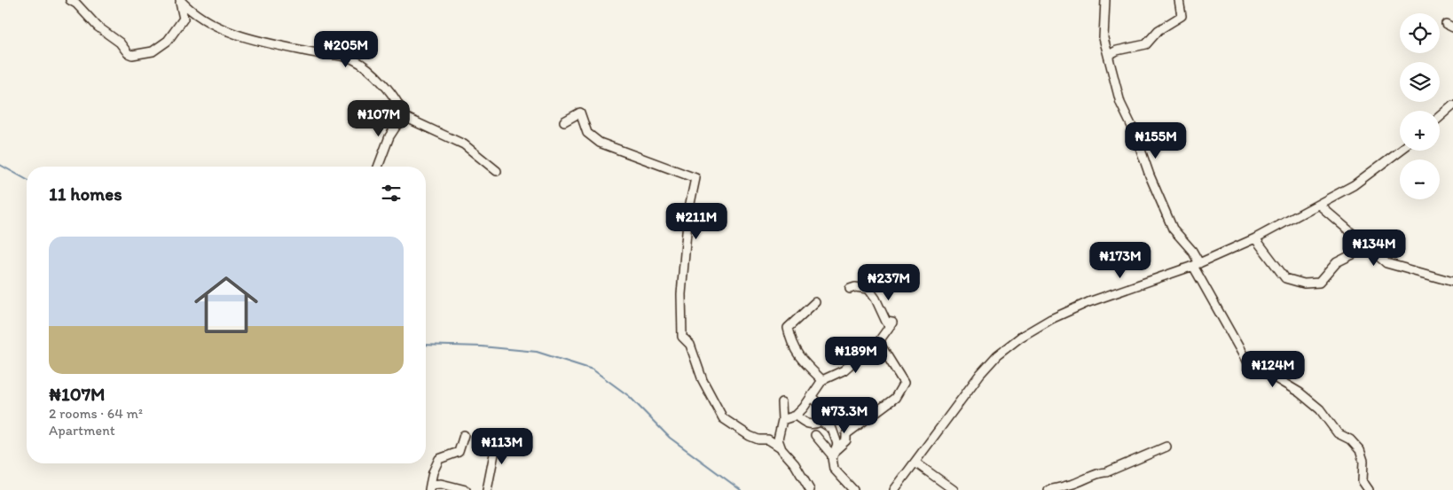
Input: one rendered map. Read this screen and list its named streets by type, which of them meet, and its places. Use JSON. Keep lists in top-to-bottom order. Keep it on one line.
{"page":{"map_buttons":["+","−"],"price":["₦205M","₦107M","₦155M","₦211M","₦134M","₦173M","₦237M","₦189M","₦124M","₦73.3M","₦113M"],"heading":"11 homes","list":[{"name":"₦107M","note":"2 rooms · 64 m² · Apartment"}]}}
